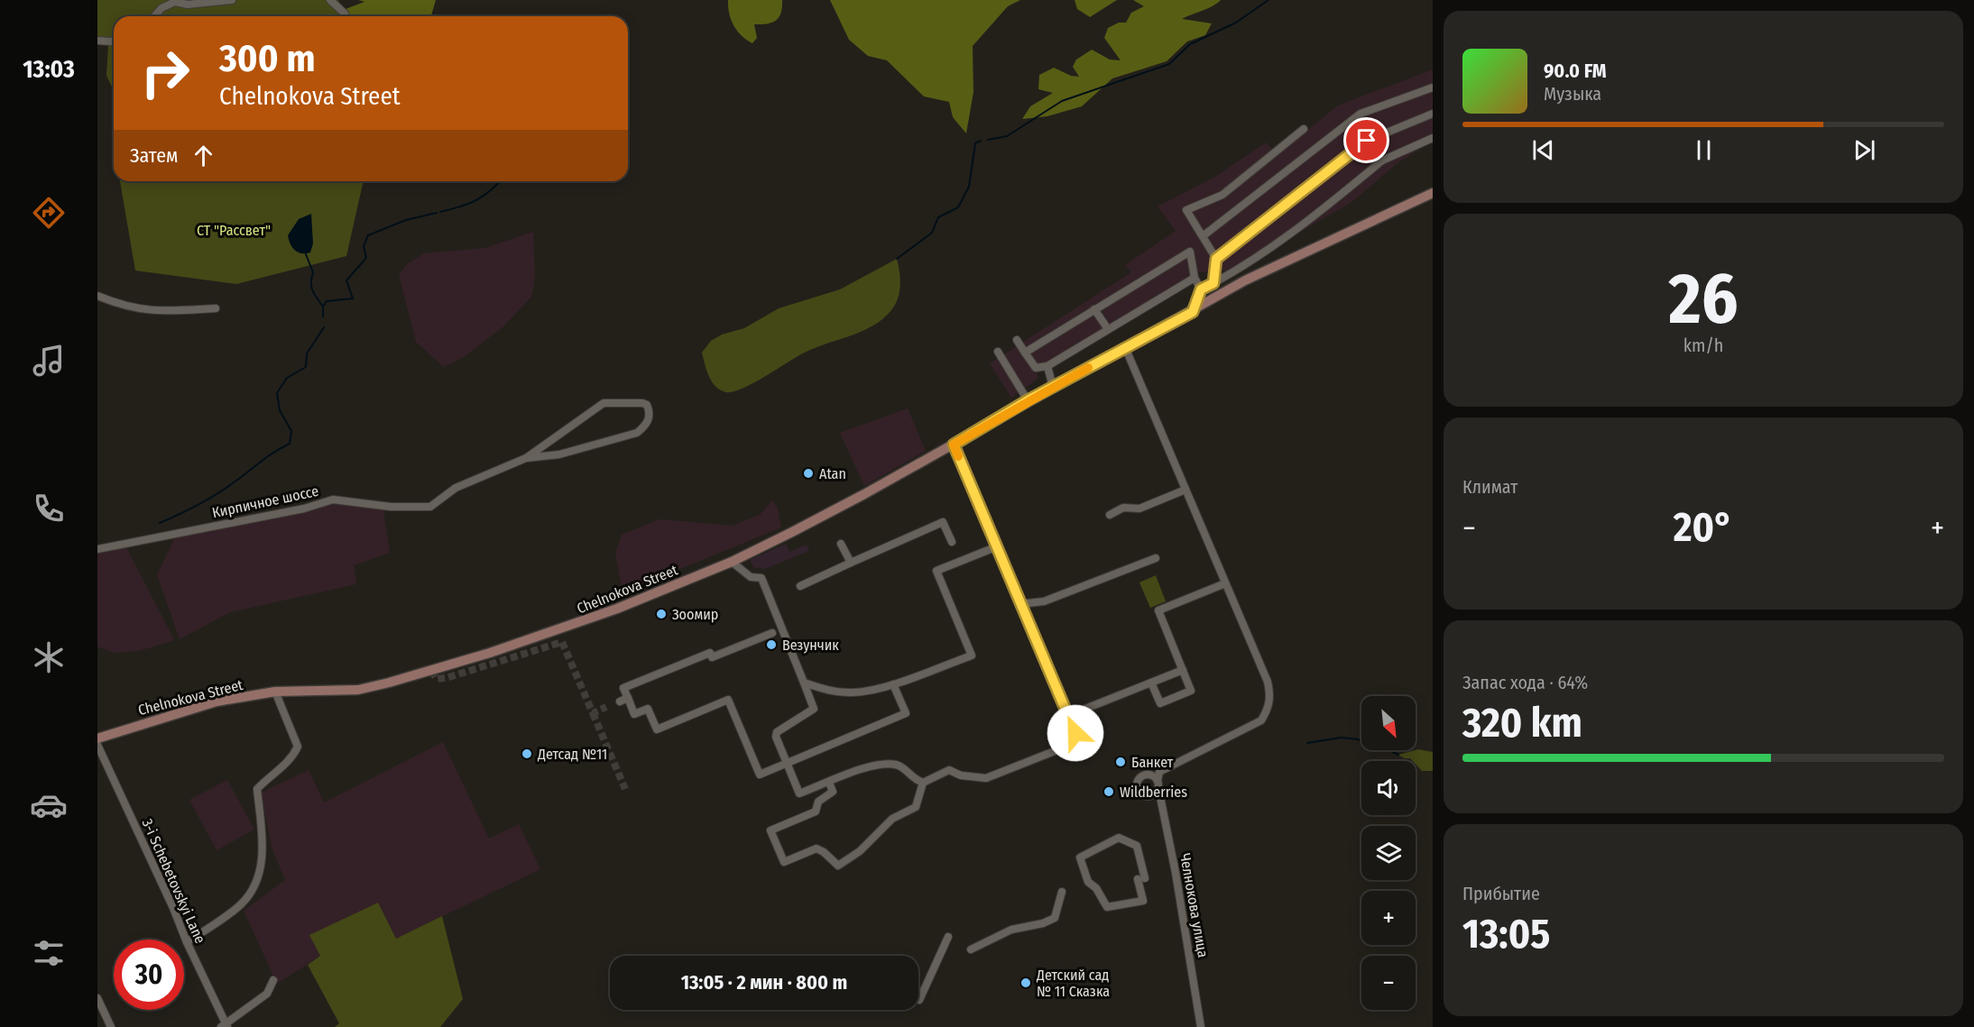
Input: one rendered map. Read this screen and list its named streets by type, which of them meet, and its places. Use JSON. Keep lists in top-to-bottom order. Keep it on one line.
{"streets":{"main road":["Chelnokova Street"],"street":["Кирпичное шоссе","3-i Schebetovskyi Lane","Челнокова улица"]},"parks":["СТ \"Рассвет\""],"places":["Atan","Зоомир","Везунчик","Детсад №11","Банкет","Wildberries","Детский сад № 11 Сказка"],"north":"bottom right","page":{"tabs":"13:03","turn":["300 m","Chelnokova Street"],"song":["90.0 FM","Музыка"],"then":"Затем","tile":[["26","km/h"],"Климат",["Запас хода · 64%","320 km"],["Прибытие","13:05"]],"heat":["−","20°","+"],"map_buttons":["+","−"],"limit":"30","trip":"13:05 · 2 мин · 800 m"}}
